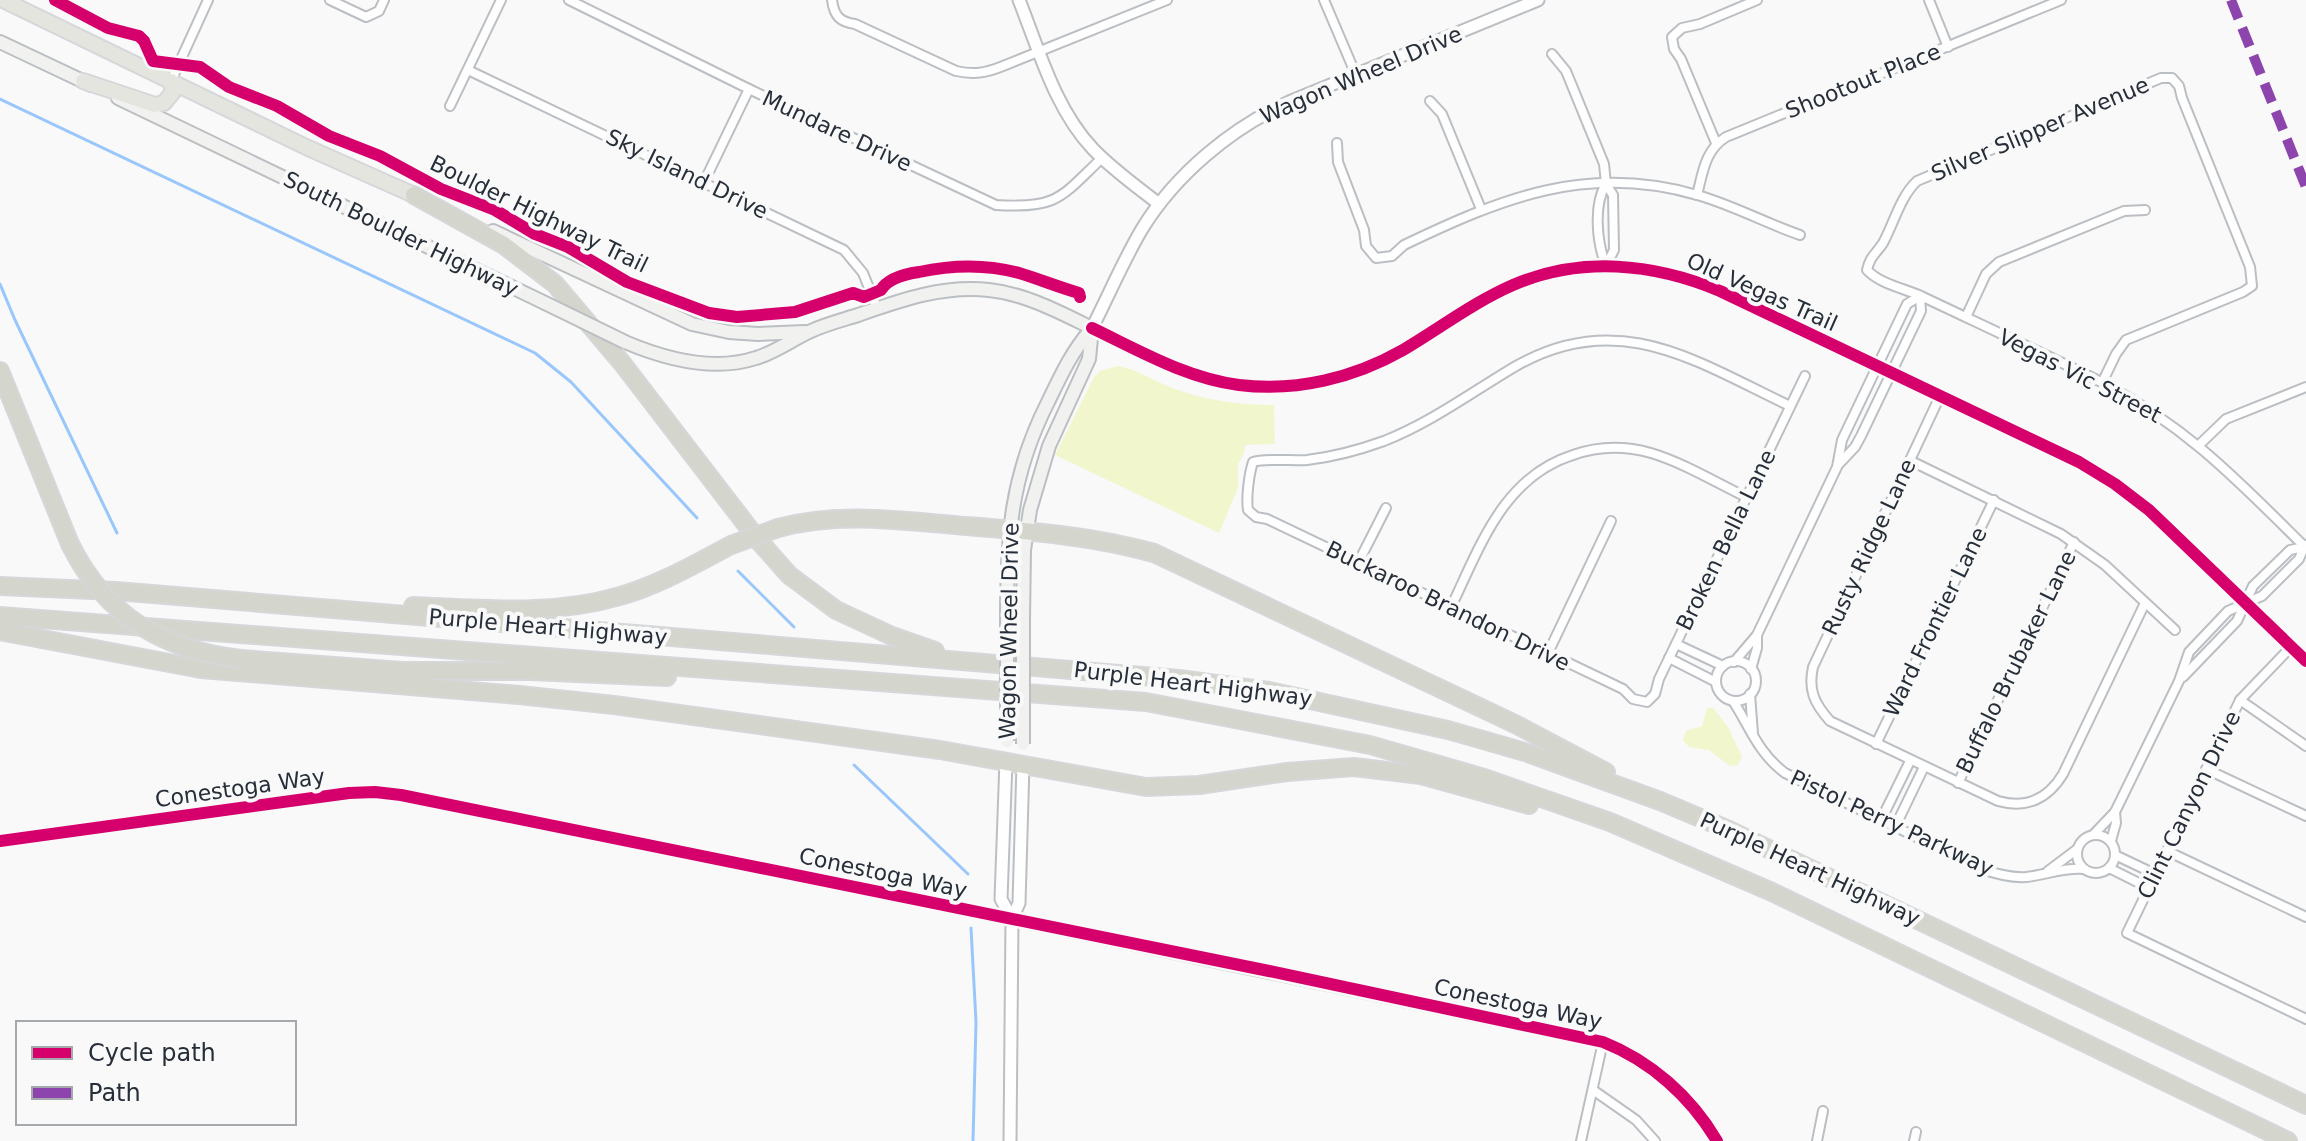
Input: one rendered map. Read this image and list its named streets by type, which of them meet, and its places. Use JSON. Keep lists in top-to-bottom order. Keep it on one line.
{"streets":{"highway":["Purple Heart Highway"],"main road":["Wagon Wheel Drive","South Boulder Highway"],"street":["Shootout Place","Silver Slipper Avenue","Mundare Drive","Sky Island Drive","Old Vegas Trail","Vegas Vic Street","Broken Bella Lane","Rusty Ridge Lane","Buckaroo Brandon Drive","Ward Frontier Lane","Buffalo Brubaker Lane","Conestoga Way","Clint Canyon Drive","Pistol Perry Parkway"],"cycle path":["Boulder Highway Trail"]},"crossings":[["Wagon Wheel Drive","South Boulder Highway"],["Wagon Wheel Drive","Old Vegas Trail"],["Silver Slipper Avenue","Vegas Vic Street"],["Sky Island Drive","South Boulder Highway"],["South Boulder Highway","Old Vegas Trail"],["Old Vegas Trail","Rusty Ridge Lane"],["Old Vegas Trail","Clint Canyon Drive"],["Broken Bella Lane","Buckaroo Brandon Drive"],["Rusty Ridge Lane","Ward Frontier Lane"]],"legend":["Cycle path","Path"]}
